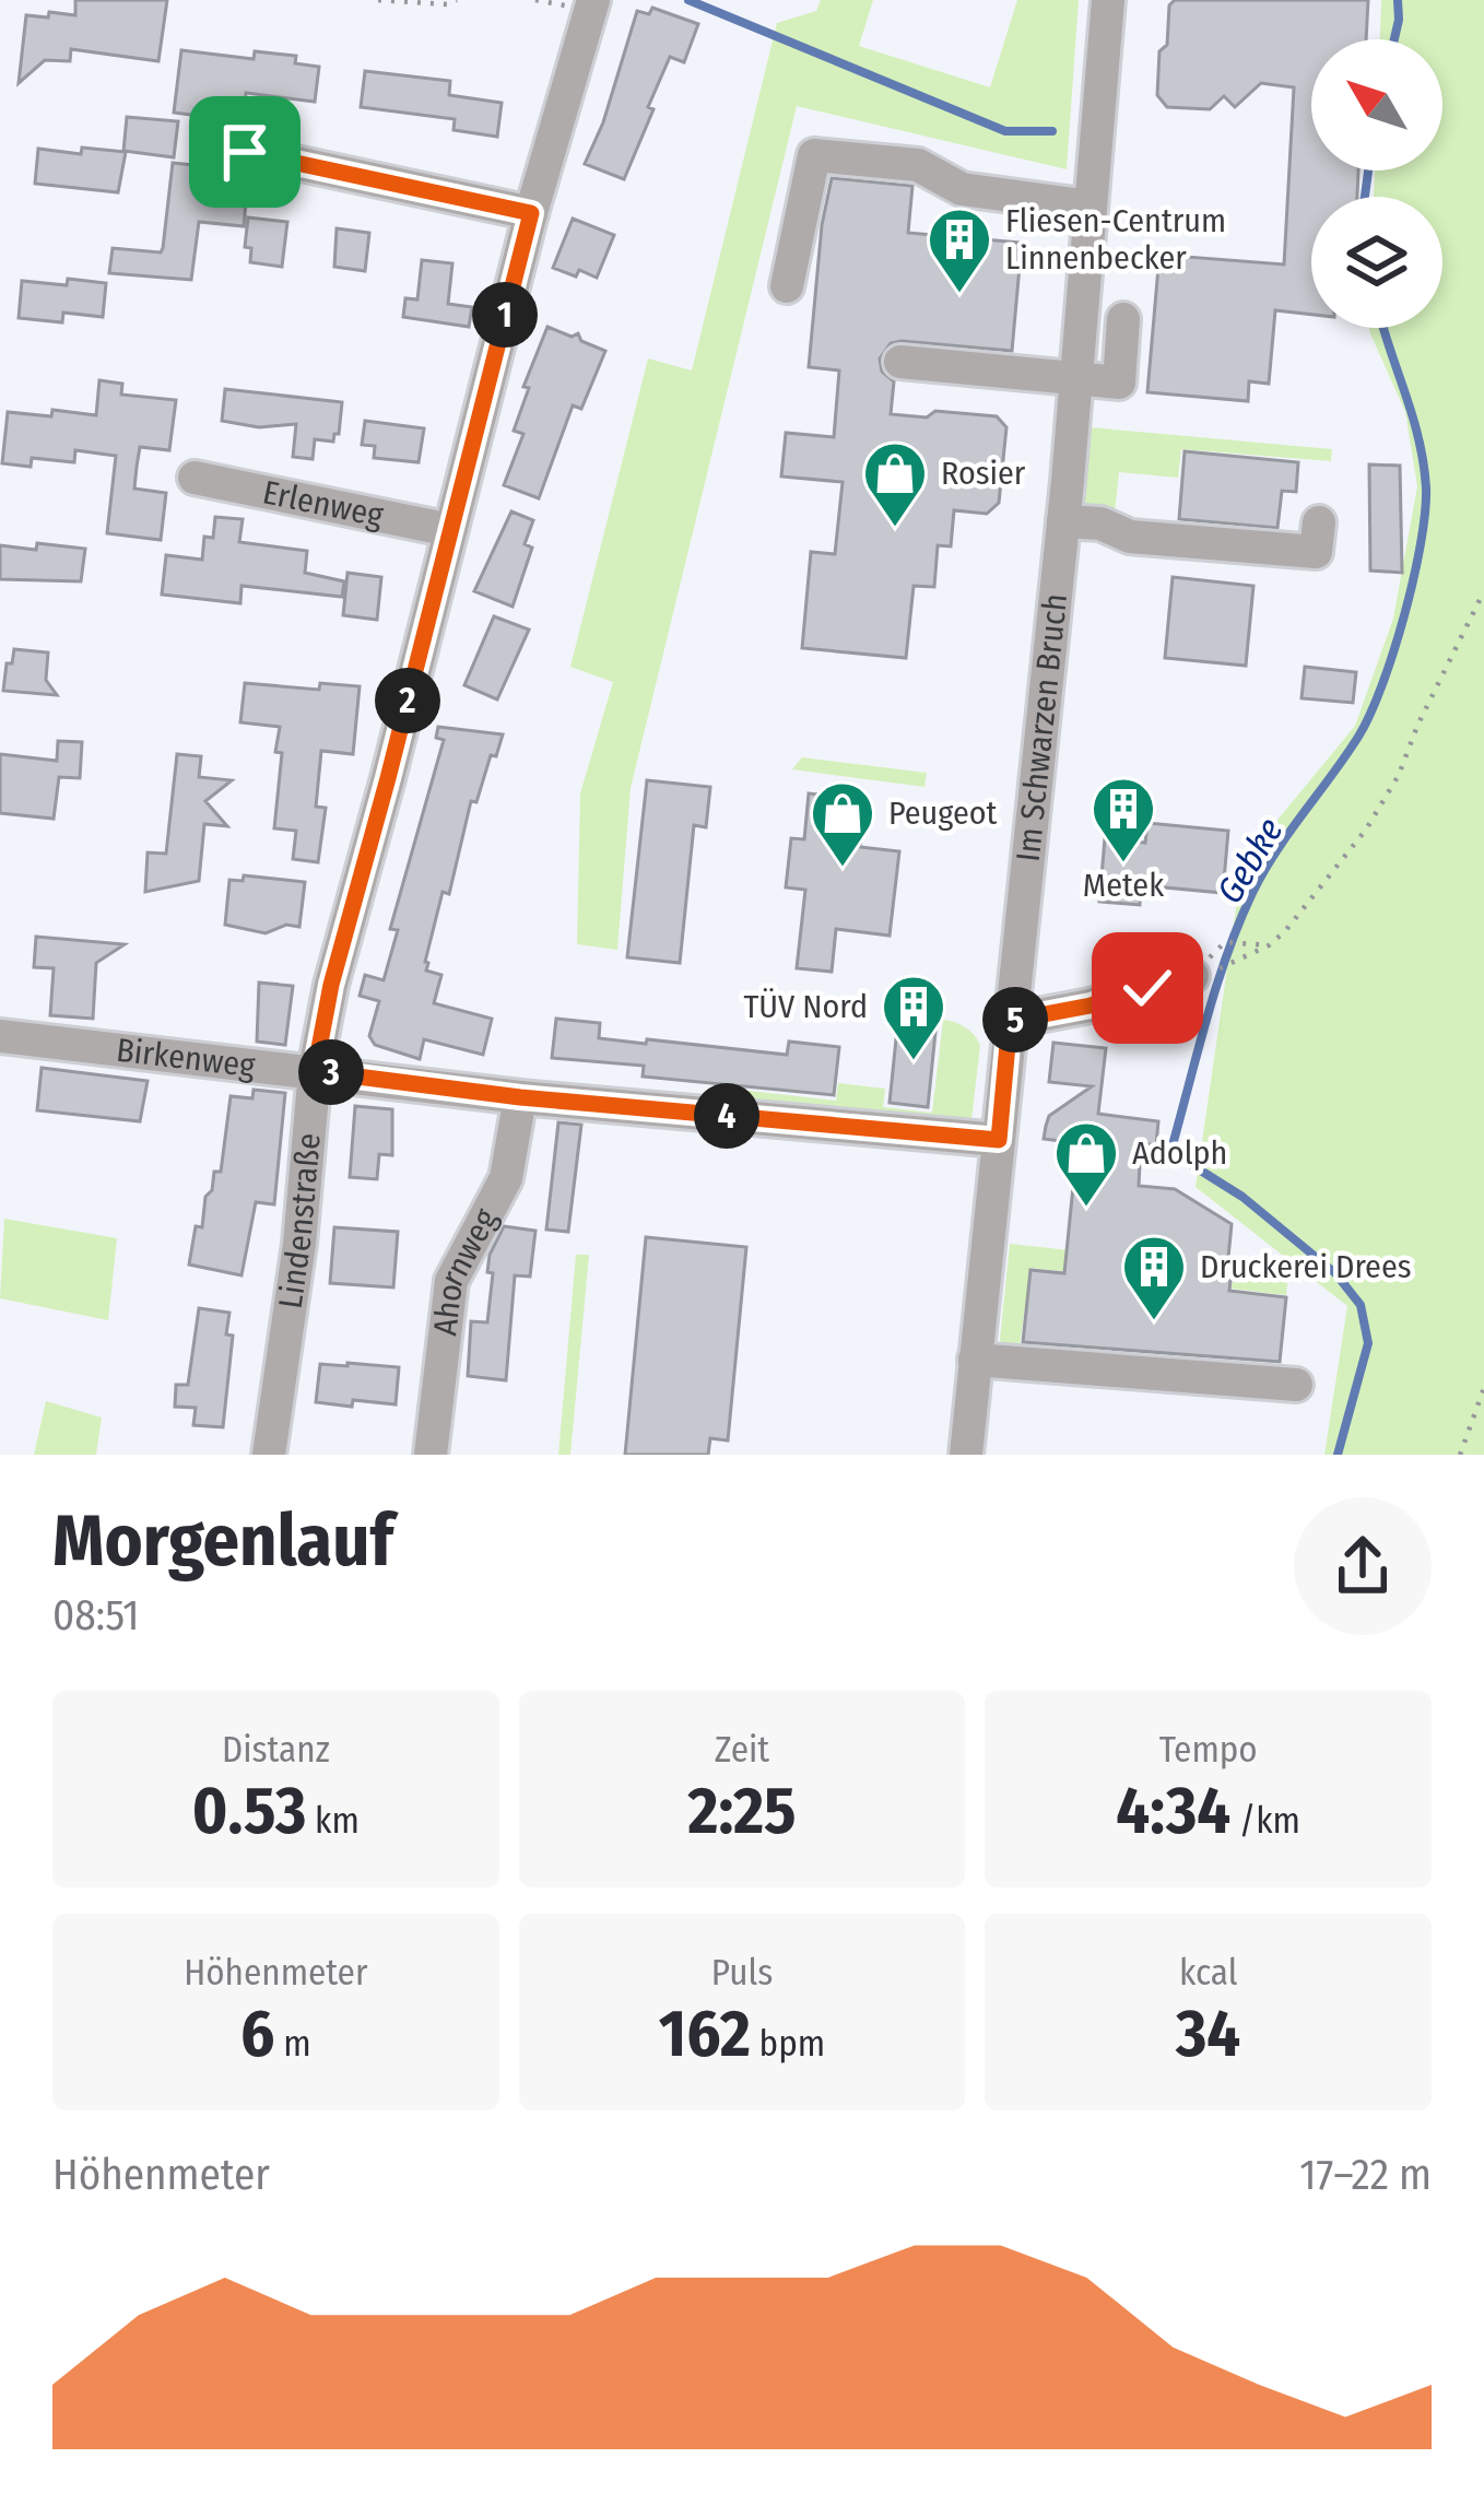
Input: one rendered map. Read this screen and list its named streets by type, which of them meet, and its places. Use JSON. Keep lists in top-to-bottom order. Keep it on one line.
{"streets":{"street":["Erlenweg","Im Schwarzen Bruch","Birkenweg","Lindenstraße","Ahornweg"]},"crossings":[["Erlenweg","Lindenstraße"],["Im Schwarzen Bruch","Birkenweg"],["Birkenweg","Lindenstraße"],["Birkenweg","Ahornweg"]],"water":["Gebke"],"places":{"building":["Fliesen-Centrum Linnenbecker","Metek","TÜV Nord","Druckerei Drees"],"shop":["Rosier","Peugeot","Adolph"]},"north":"top left","page":{"pins":["1","2","5","3","4"],"heading":["Morgenlauf","08:51"],"stats":[["Distanz","0.53 km"],["Zeit","2:25"],["Tempo","4:34 /km"],["Höhenmeter","6 m"],["Puls","162 bpm"],["kcal","34"]],"chart":["Höhenmeter","17–22 m"]}}
